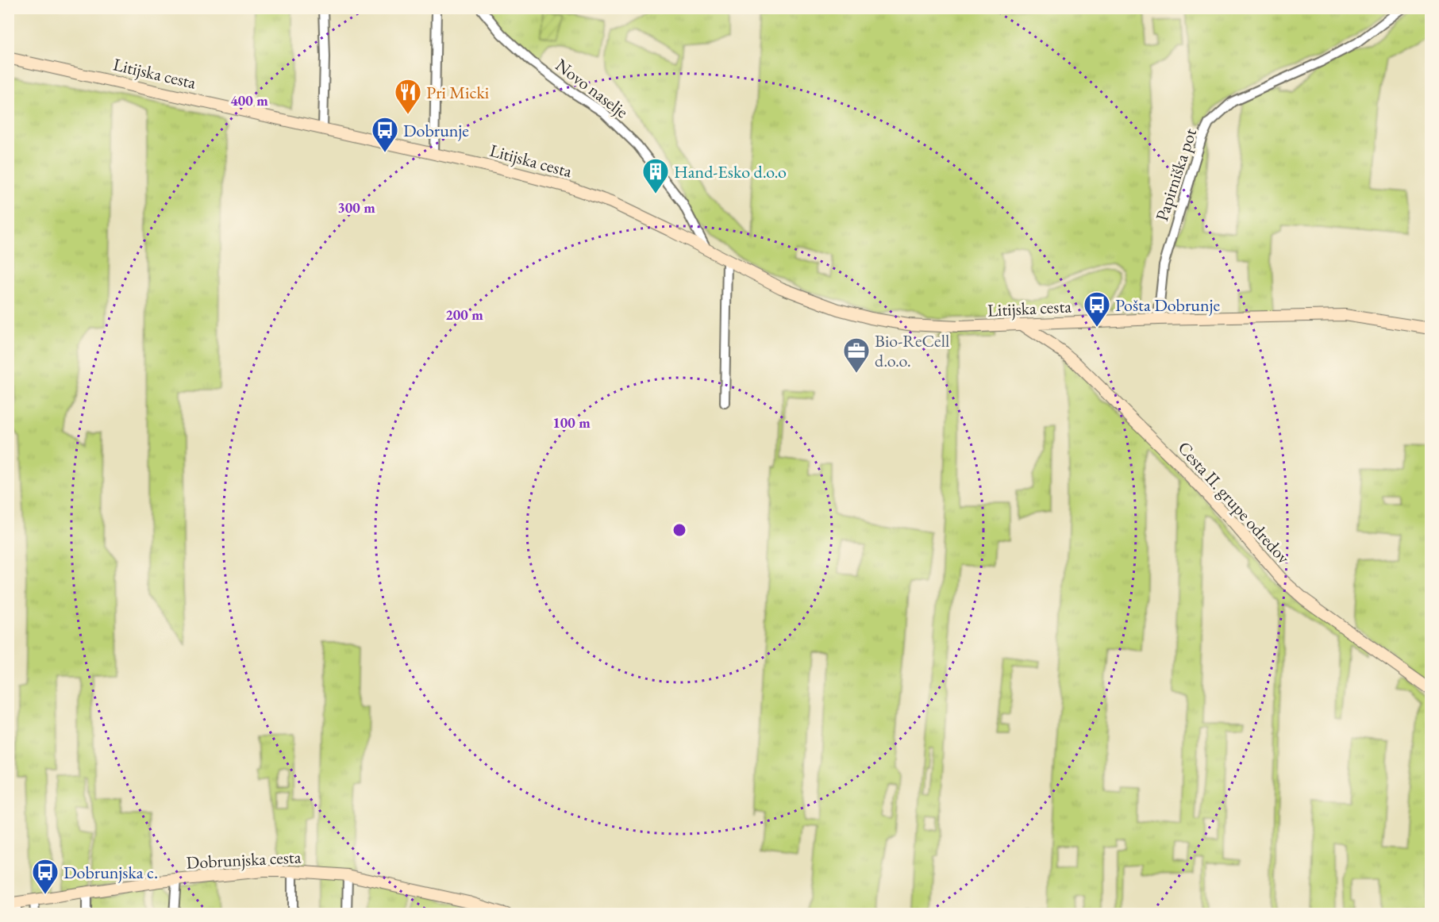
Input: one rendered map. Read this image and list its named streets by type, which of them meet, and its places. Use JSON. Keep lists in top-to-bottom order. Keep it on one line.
{"streets":{"main road":["Litijska cesta","Cesta II. grupe odredov","Dobrunjska cesta"],"street":["Novo naselje","Papirniška pot"]},"crossings":[["Litijska cesta","Novo naselje"],["Litijska cesta","Papirniška pot"],["Litijska cesta","Cesta II. grupe odredov"]],"places":{"restaurant":["Pri Micki"],"bus stop":["Dobrunje","Pošta Dobrunje","Dobrunjska c."],"building":["Hand-Esko d.o.o"],"office":["Bio-ReCell d.o.o."]},"rings":["400 m","300 m","200 m","100 m"]}
